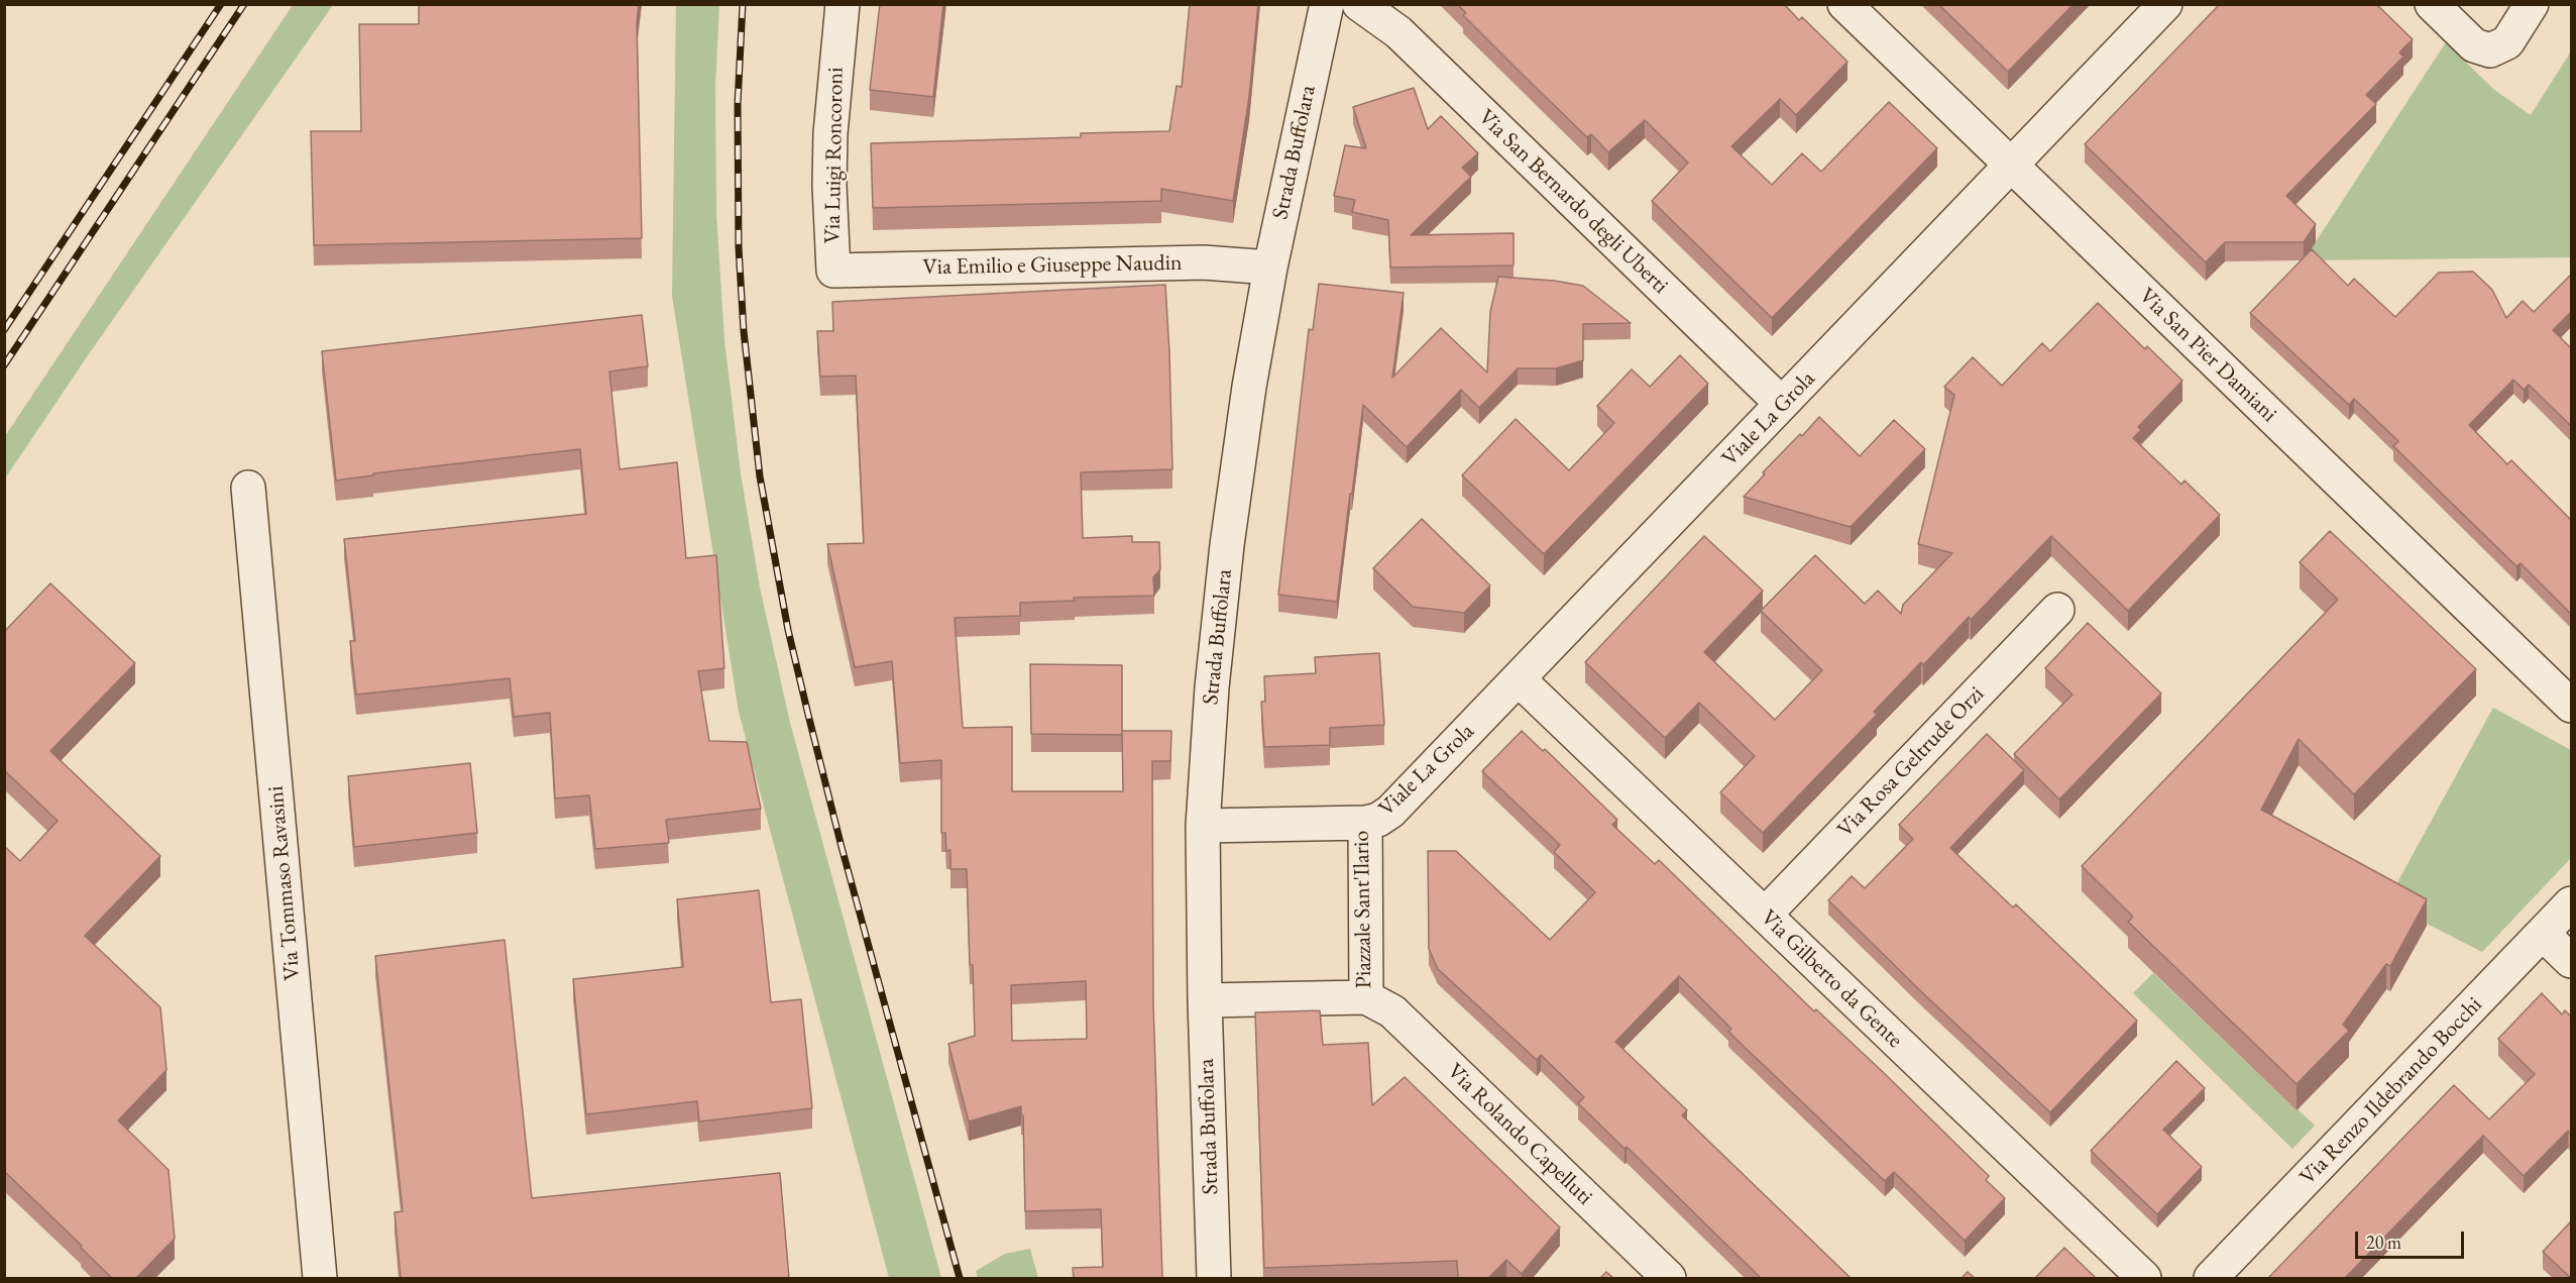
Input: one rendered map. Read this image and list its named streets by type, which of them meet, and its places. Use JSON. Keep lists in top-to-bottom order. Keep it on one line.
{"streets":{"street":["Strada Buffolara","Via Luigi Roncoroni","Via San Bernardo degli Uberti","Via Emilio e Giuseppe Naudin","Via San Pier Damiani","Viale La Grola","Via Rosa Geltrude Orzi","Via Tommaso Ravasini","Piazzale Sant'Ilario","Via Gilberto da Gente","Via Renzo Ildebrando Bocchi","Via Rolando Capelluti"]},"crossings":[["Strada Buffolara","Via Emilio e Giuseppe Naudin"],["Strada Buffolara","Piazzale Sant'Ilario"],["Via Luigi Roncoroni","Via Emilio e Giuseppe Naudin"],["Via San Bernardo degli Uberti","Viale La Grola"],["Via San Pier Damiani","Viale La Grola"],["Viale La Grola","Piazzale Sant'Ilario"],["Viale La Grola","Via Gilberto da Gente"],["Via Rosa Geltrude Orzi","Via Gilberto da Gente"],["Piazzale Sant'Ilario","Via Rolando Capelluti"]],"scale_bar":"20 m"}
